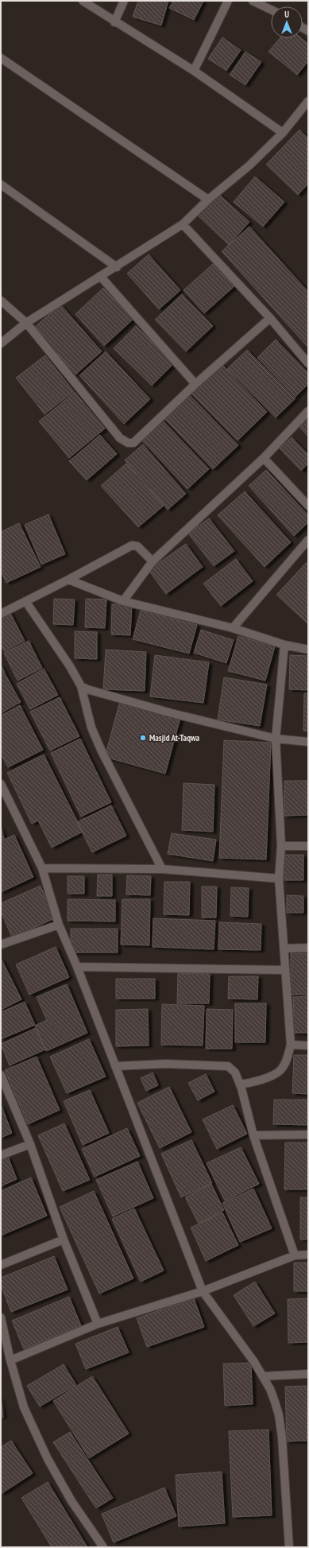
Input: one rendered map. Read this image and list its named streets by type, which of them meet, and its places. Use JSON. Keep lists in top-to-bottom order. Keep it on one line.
{"places":["Masjid At-Taqwa"],"north":"top"}
